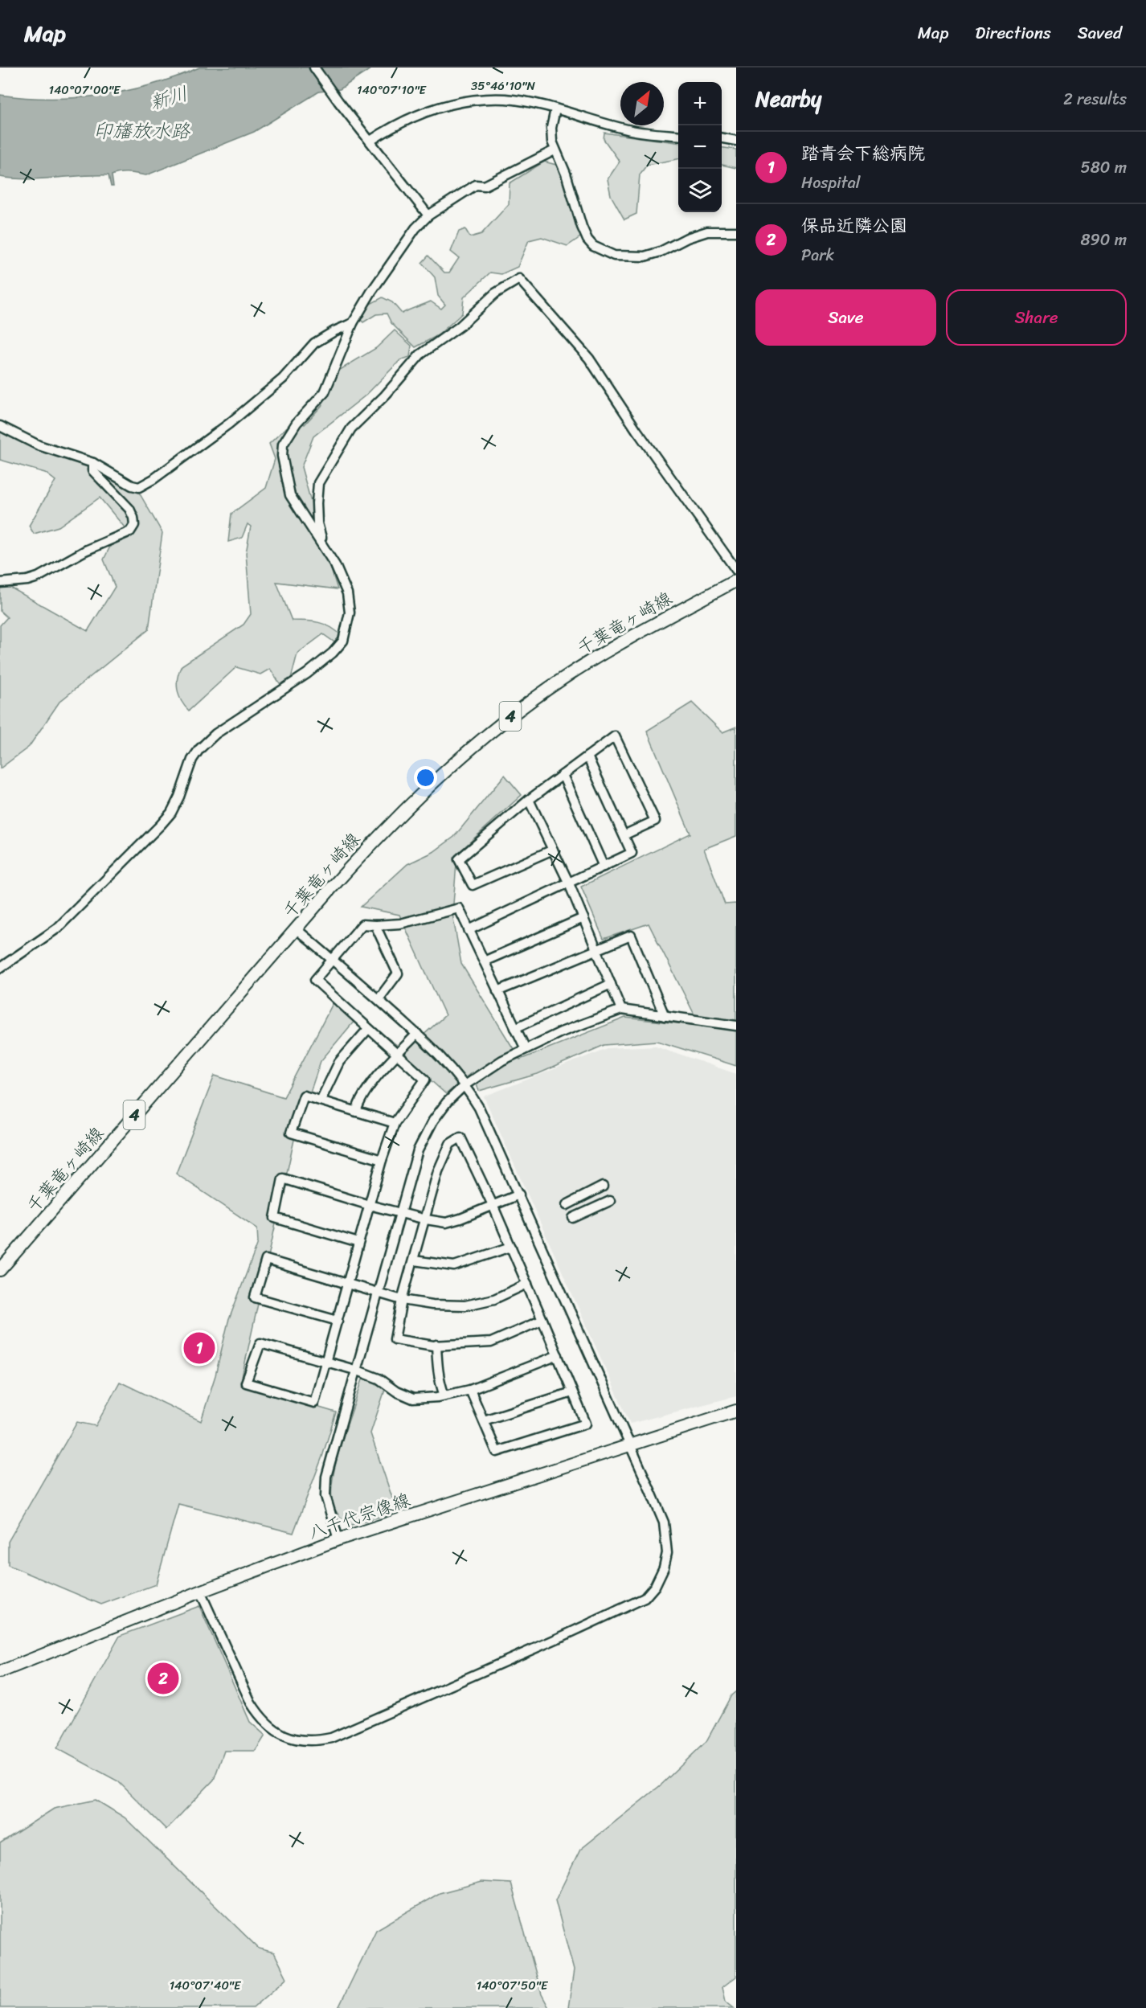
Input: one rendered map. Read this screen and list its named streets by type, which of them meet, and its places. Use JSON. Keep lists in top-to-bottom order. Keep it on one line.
{"streets":{"main road":["千葉竜ヶ崎線","4","八千代宗像線"]},"water":["新川","印旛放水路"],"north":"top right","page":{"header":"Map","nav":["Map","Directions","Saved"],"heading":["Nearby","2 results"],"map_buttons":["+","−"],"list":[{"mark":"1","name":"踏青会下総病院","note":"Hospital","value":"580 m"},{"mark":"2","name":"保品近隣公園","note":"Park","value":"890 m"}],"buttons":["Save","Share"],"pins":["1","2"]},"coordinates":["35°46'10\"N","140°07'00\"E","140°07'10\"E","140°07'40\"E","140°07'50\"E"]}
